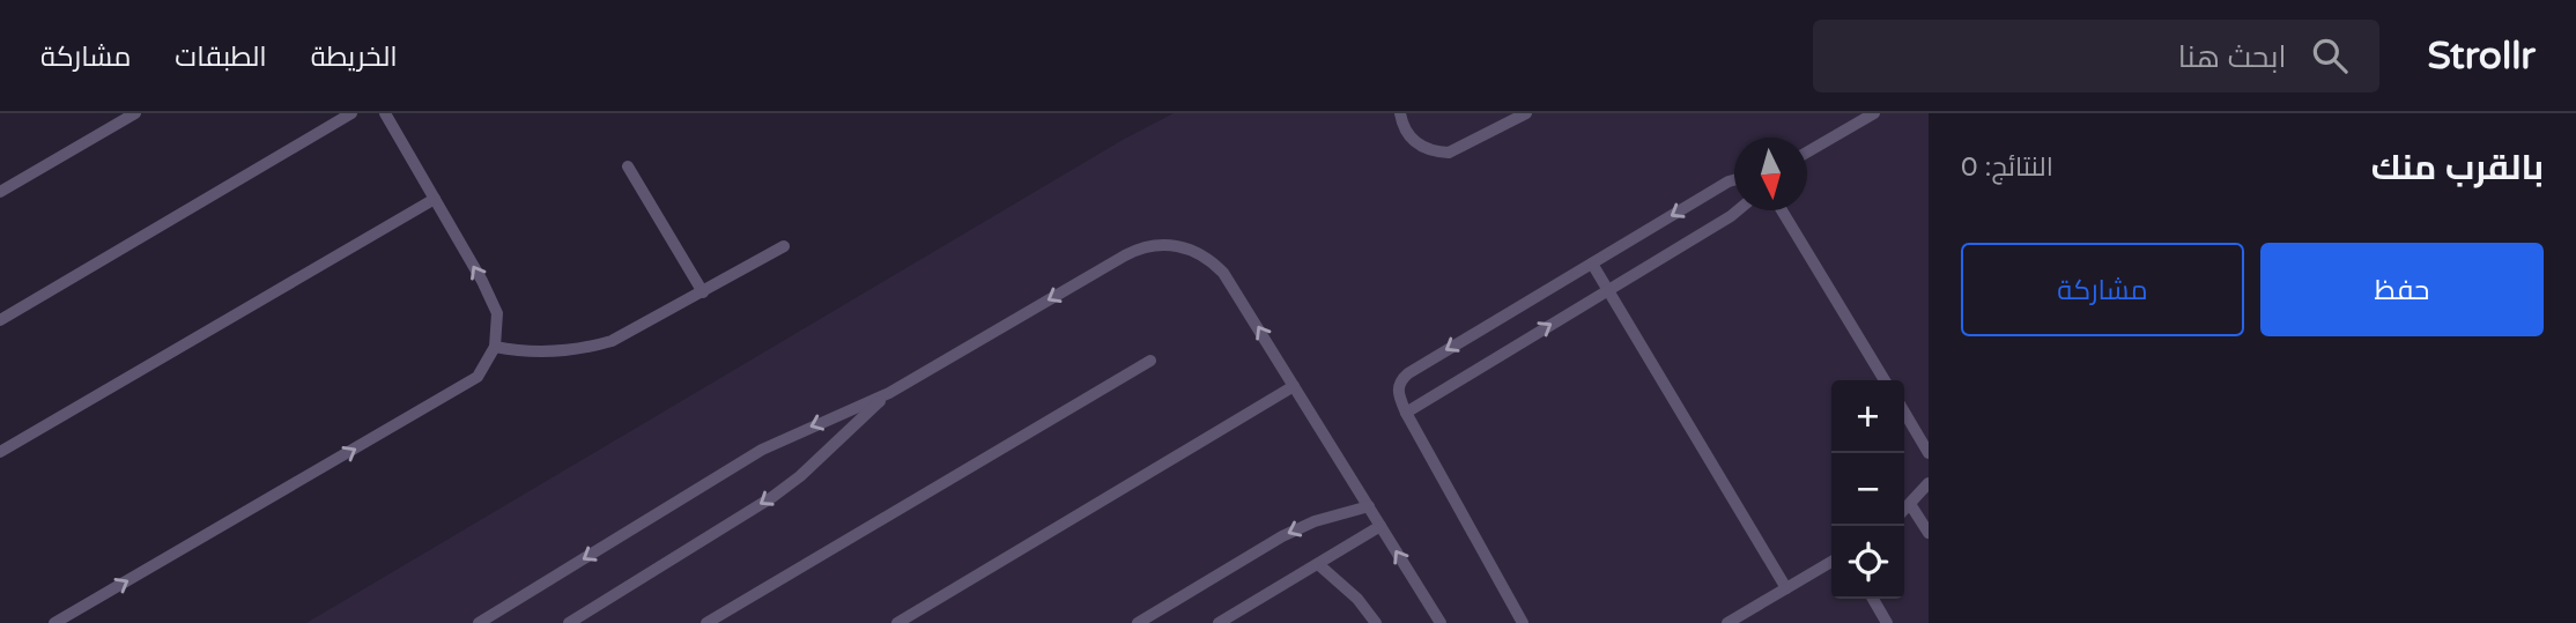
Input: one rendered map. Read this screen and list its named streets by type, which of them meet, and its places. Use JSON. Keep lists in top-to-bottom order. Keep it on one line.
{"north":"bottom","page":{"header":"Strollr","search":"ابحث هنا","nav":["الخريطة","الطبقات","مشاركة"],"heading":["بالقرب منك","النتائج: 0"],"buttons":["حفظ","مشاركة"],"map_buttons":["+","−"]}}
